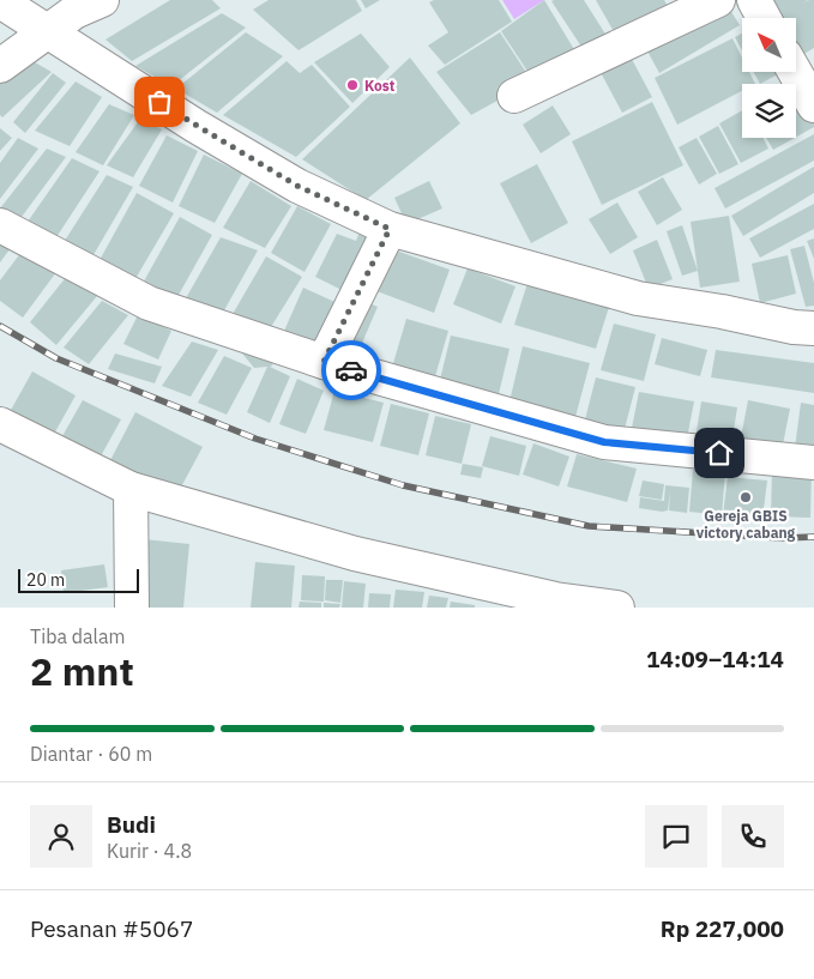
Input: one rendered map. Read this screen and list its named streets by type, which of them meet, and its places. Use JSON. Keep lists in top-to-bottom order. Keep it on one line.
{"places":["Kost","Gereja GBIS victory cabang"],"scale_bar":"20 m","north":"top left","page":{"scale":"20 m","heading":["2 mnt","Tiba dalam","14:09–14:14"],"panel":["Budi","Kurir · 4.8","Pesanan #5067","Rp 227,000"],"bar":"Diantar · 60 m"}}
